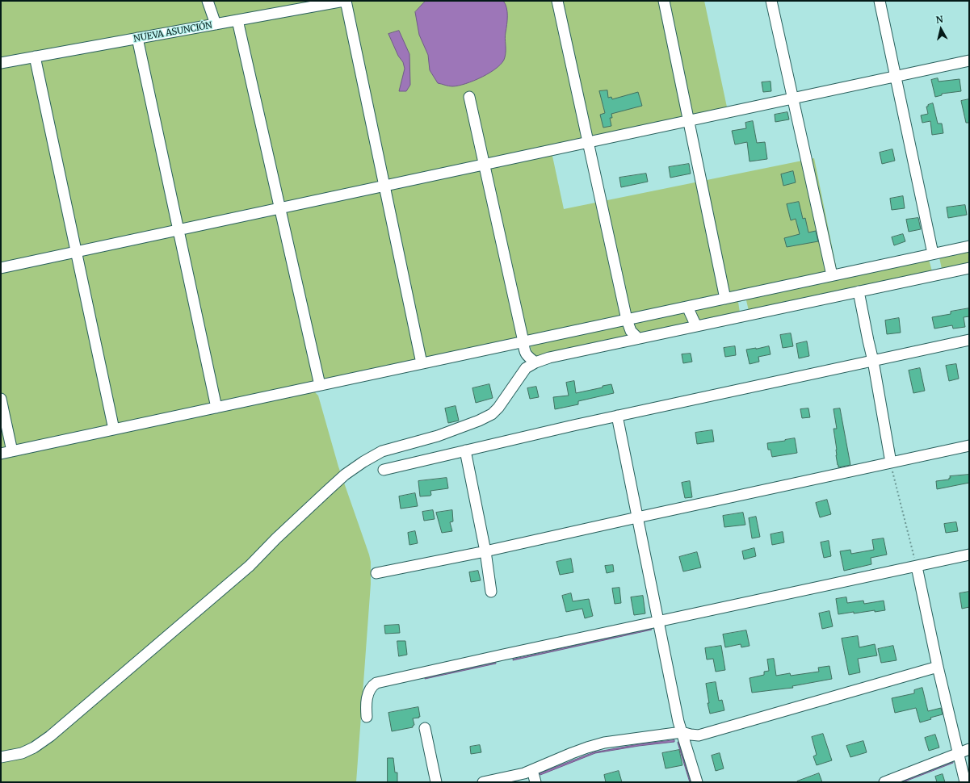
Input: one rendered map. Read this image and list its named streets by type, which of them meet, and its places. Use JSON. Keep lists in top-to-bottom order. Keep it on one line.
{"streets":{"street":["NUEVA ASUNCIÓN"]},"north":"top"}
